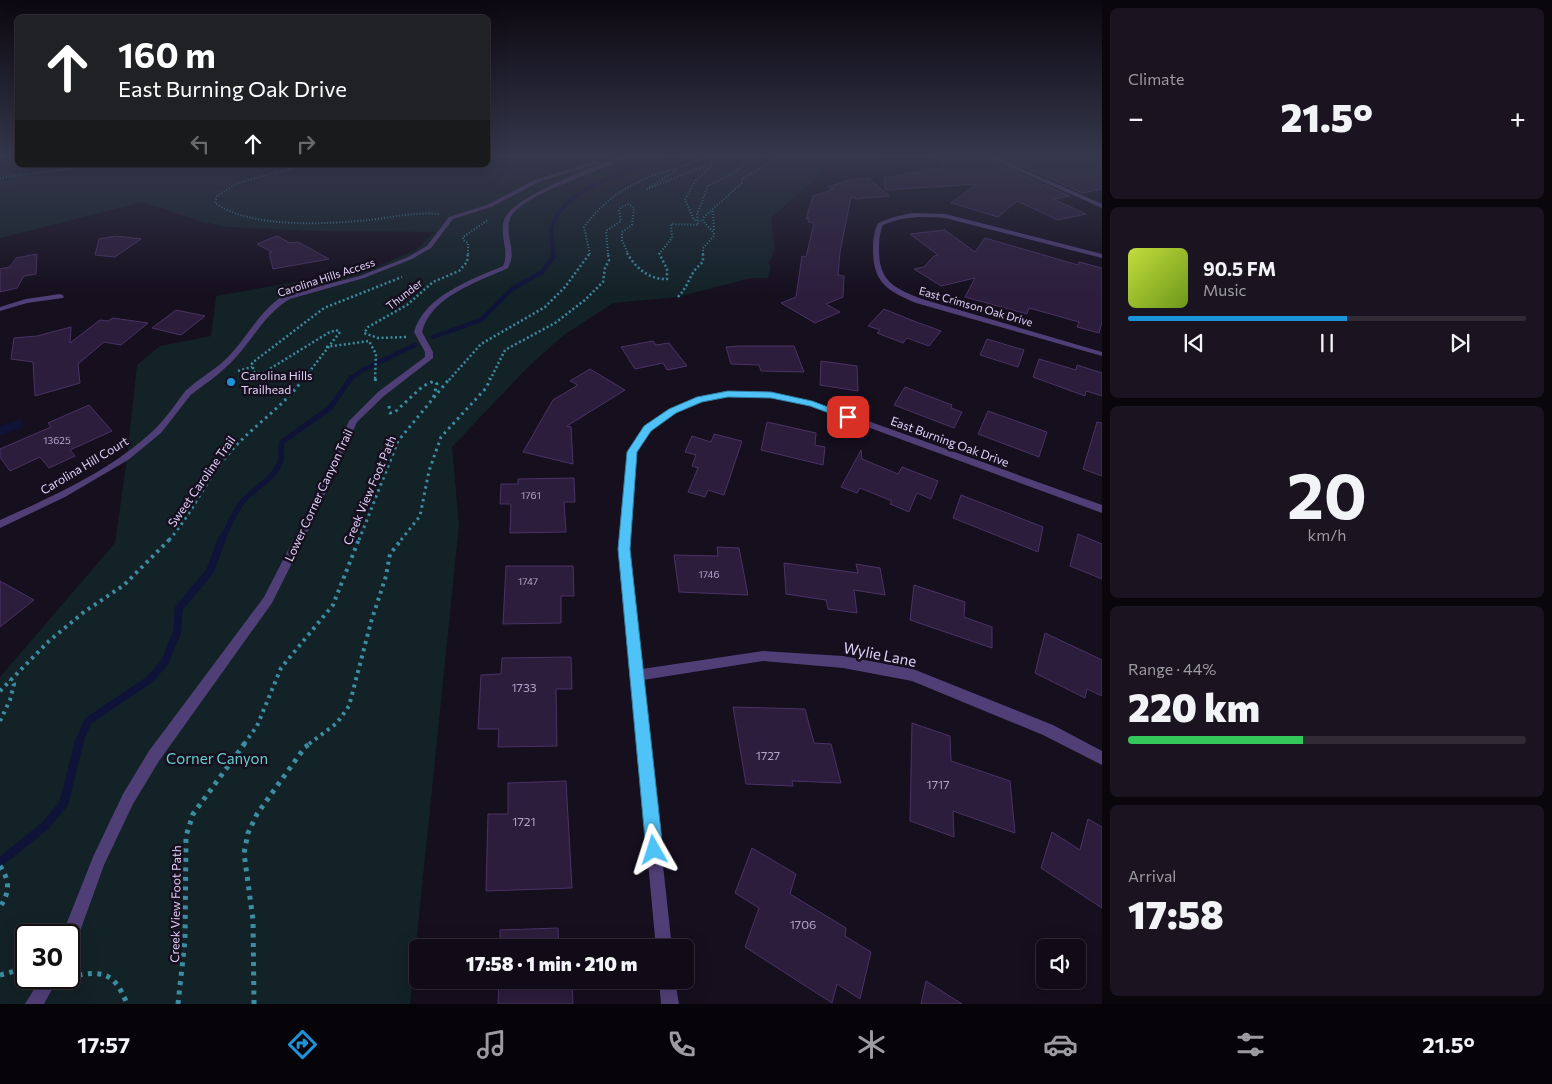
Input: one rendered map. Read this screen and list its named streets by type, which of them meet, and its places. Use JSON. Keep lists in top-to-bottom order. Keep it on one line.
{"streets":{"street":["Carolina Hills Access","East Crimson Oak Drive","East Burning Oak Drive","Carolina Hill Court","Lower Corner Canyon Trail","Wylie Lane"],"path":["Thunder","Sweet Caroline Trail","Creek View Foot Path"]},"crossings":[["Carolina Hills Access","Carolina Hill Court"],["Thunder","Lower Corner Canyon Trail"],["East Burning Oak Drive","Wylie Lane"]],"parks":["Corner Canyon"],"places":["Carolina Hills Trailhead"],"house_numbers":["13625","1761","1746","1747","1733","1727","1717","1721","1706"],"page":{"tile":["Climate",["20","km/h"],["Range · 44%","220 km"],["Arrival","17:58"]],"turn":["160 m","East Burning Oak Drive"],"heat":["−","21.5°","+"],"song":["90.5 FM","Music"],"limit":"30","trip":"17:58 · 1 min · 210 m","tabs":["17:57","21.5°"]}}
